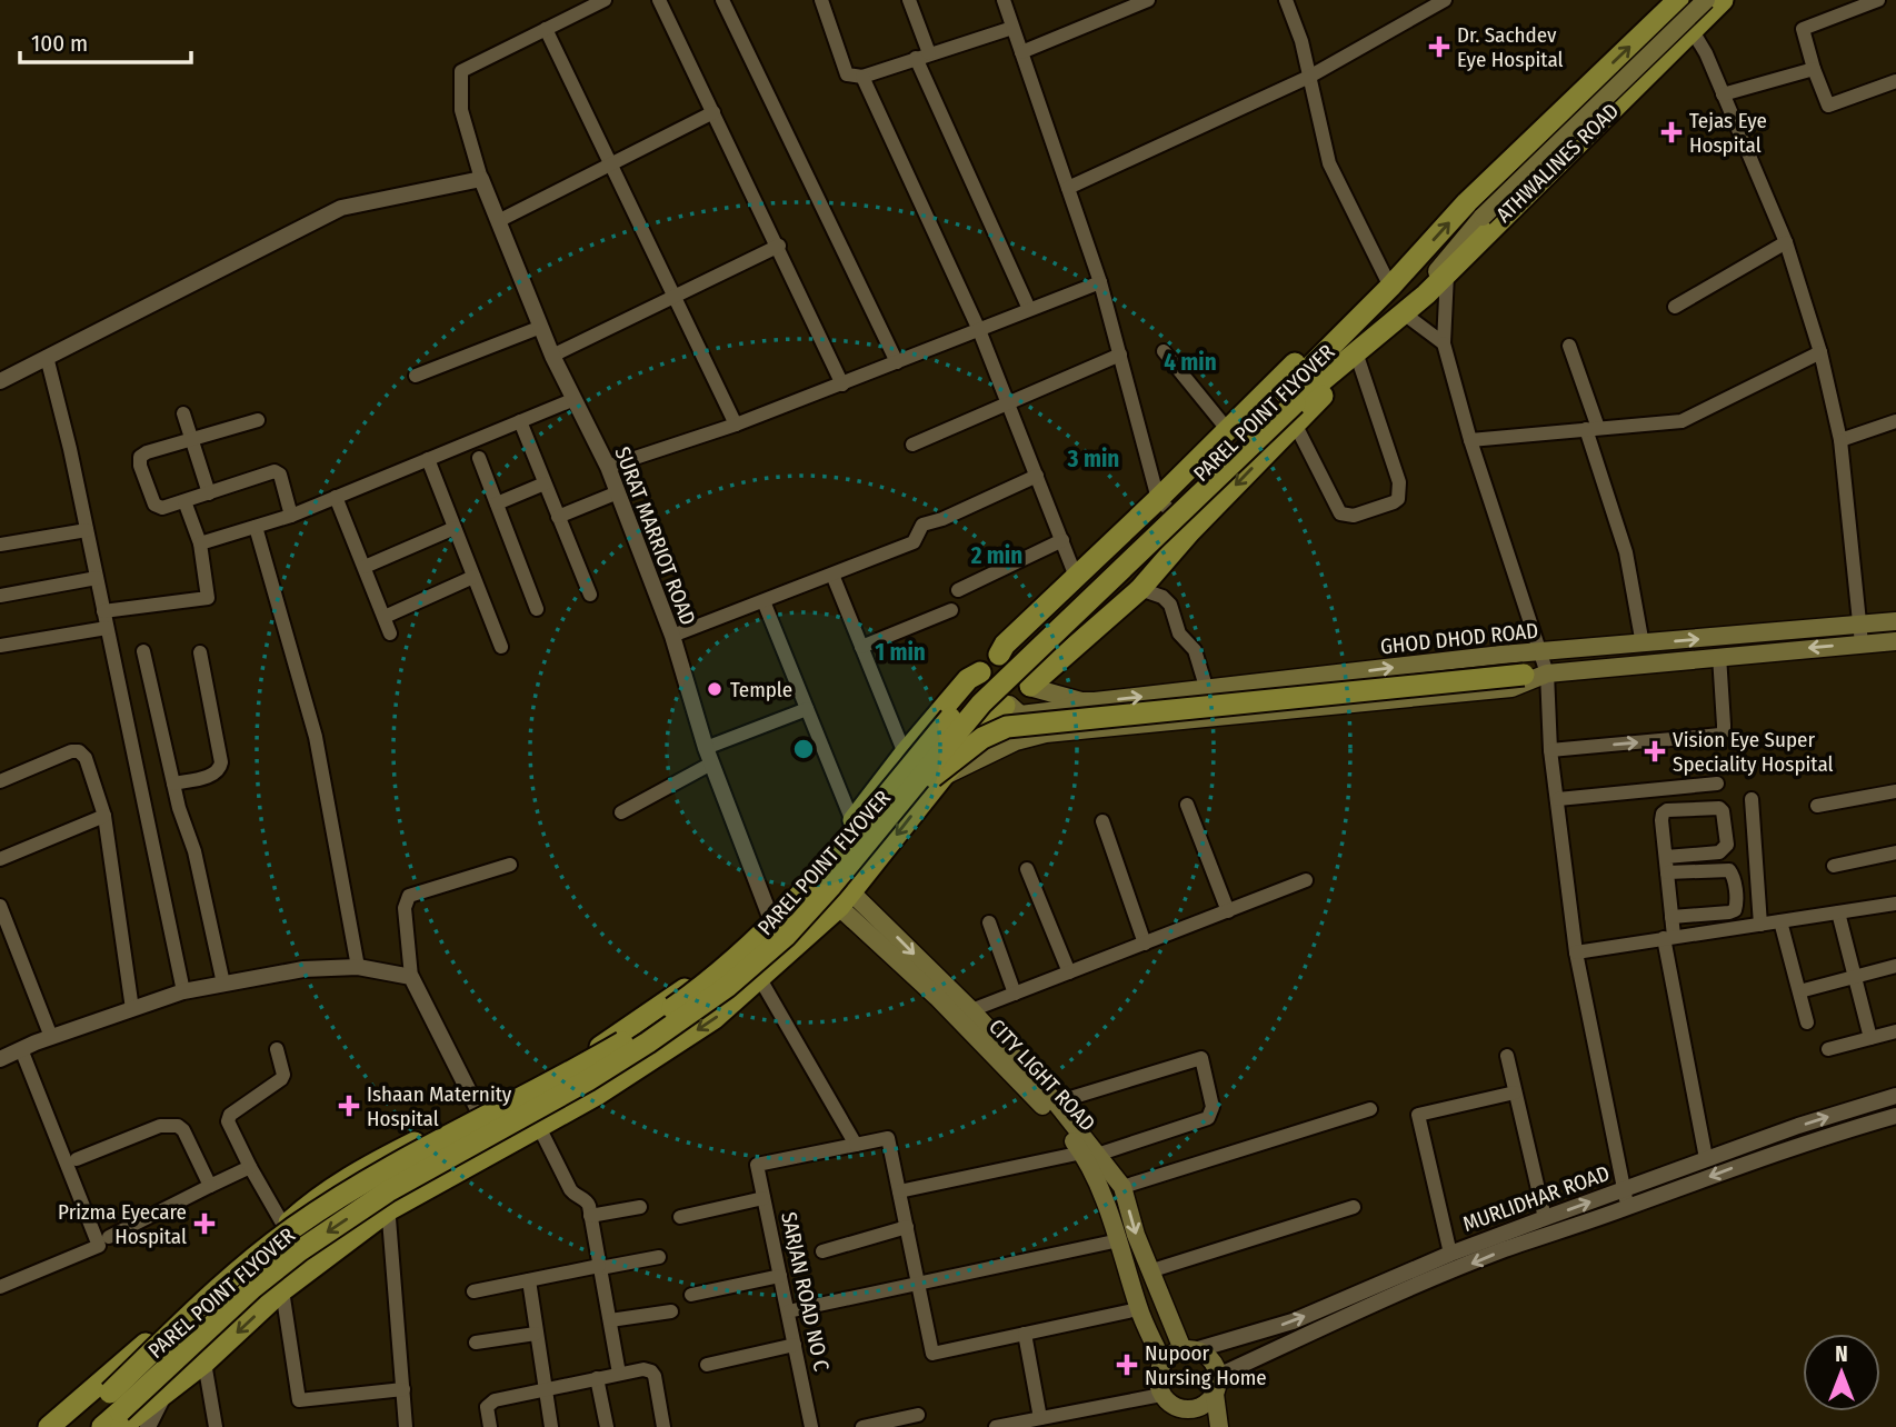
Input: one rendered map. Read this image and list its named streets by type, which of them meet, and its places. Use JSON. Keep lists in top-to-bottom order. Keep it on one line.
{"streets":{"main road":["ATHWALINES ROAD","PAREL POINT FLYOVER","GHOD DHOD ROAD","CITY LIGHT ROAD"],"street":["SURAT MARRIOT ROAD","MURLIDHAR ROAD","SARJAN ROAD NO C"]},"crossings":[["ATHWALINES ROAD","PAREL POINT FLYOVER"],["CITY LIGHT ROAD","MURLIDHAR ROAD"]],"places":{"health":["Dr. Sachdev Eye Hospital","Tejas Eye Hospital","Vision Eye Super Speciality Hospital","Ishaan Maternity Hospital","Prizma Eyecare Hospital","Nupoor Nursing Home"],"other":["Temple"]},"scale_bar":"100 m","north":"top","rings":["4 min","3 min","2 min","1 min"]}
